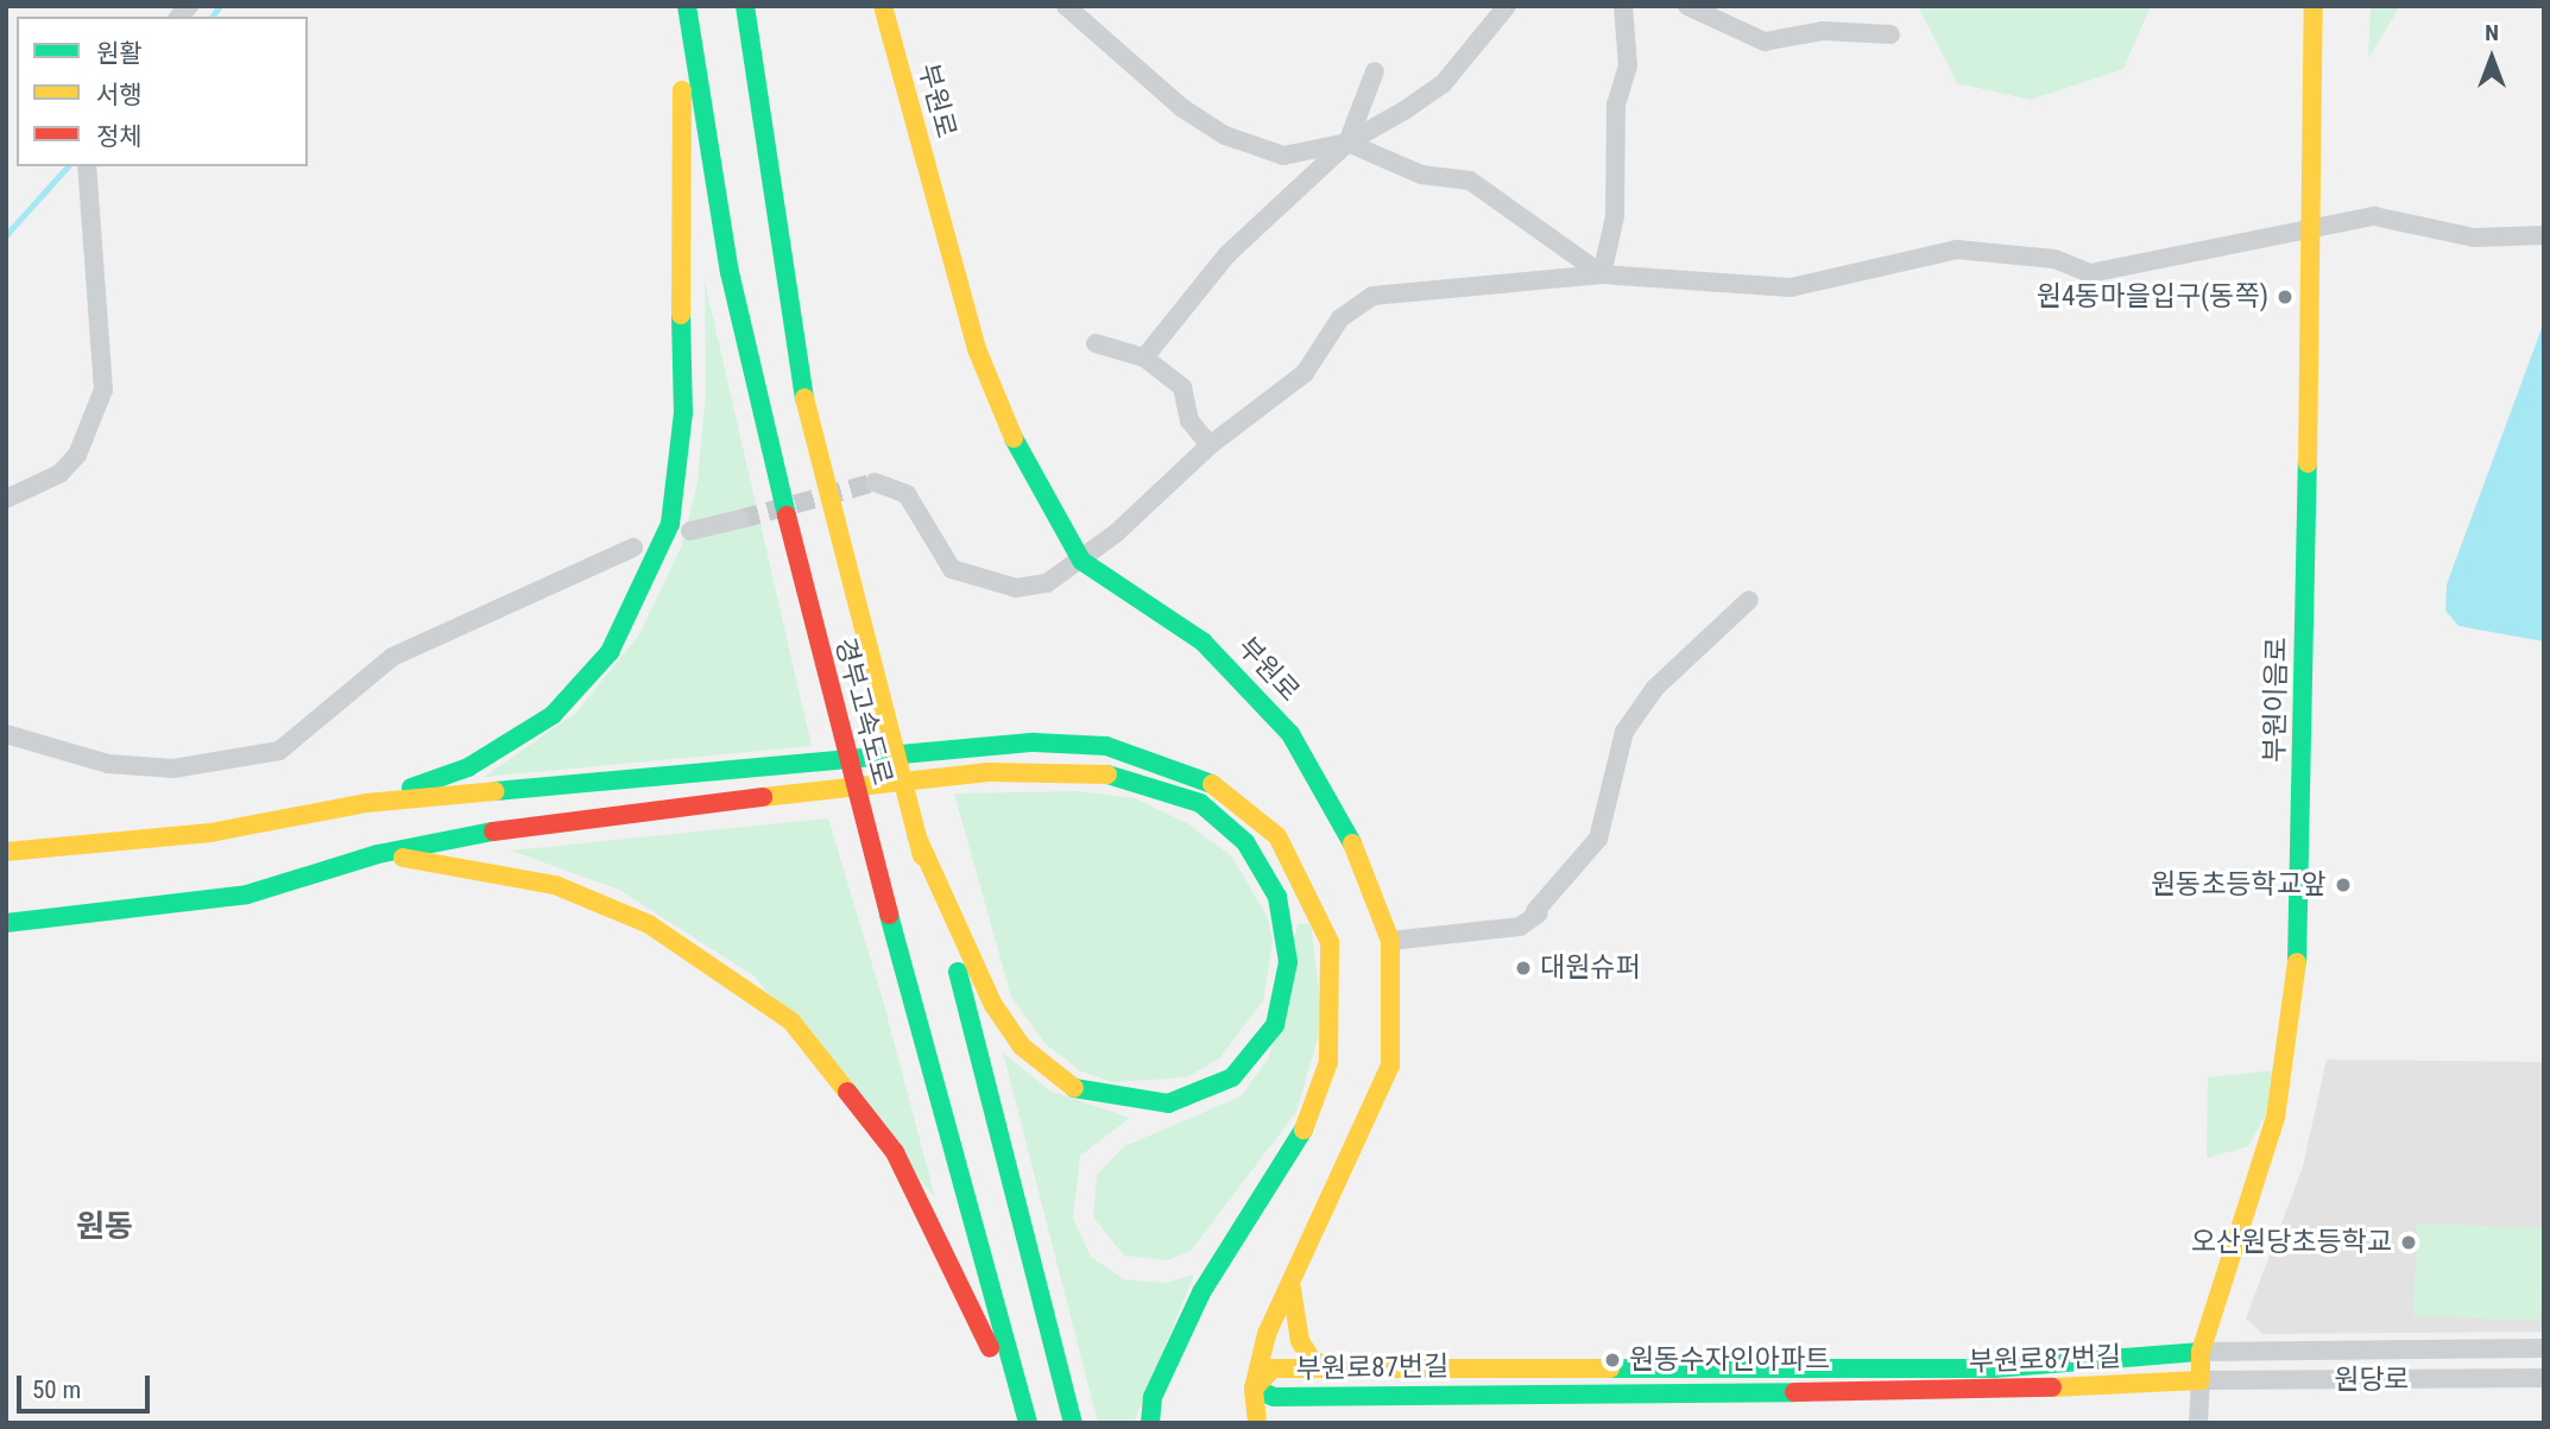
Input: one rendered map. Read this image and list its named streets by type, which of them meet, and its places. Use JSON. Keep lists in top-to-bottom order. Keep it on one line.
{"streets":{"main road":["부원로","부원이음로","경부고속도로","부원로87번길"],"street":["원당로"]},"crossings":[["부원로","부원로87번길"],["부원이음로","부원로87번길"],["부원이음로","원당로"],["부원로87번길","원당로"]],"districts":["원동"],"places":["원4동마을입구(동쪽)","원동초등학교앞","대원슈퍼","오산원당초등학교","원동수자인아파트"],"legend":["원활","서행","정체"],"scale_bar":"50 m","north":"top"}
